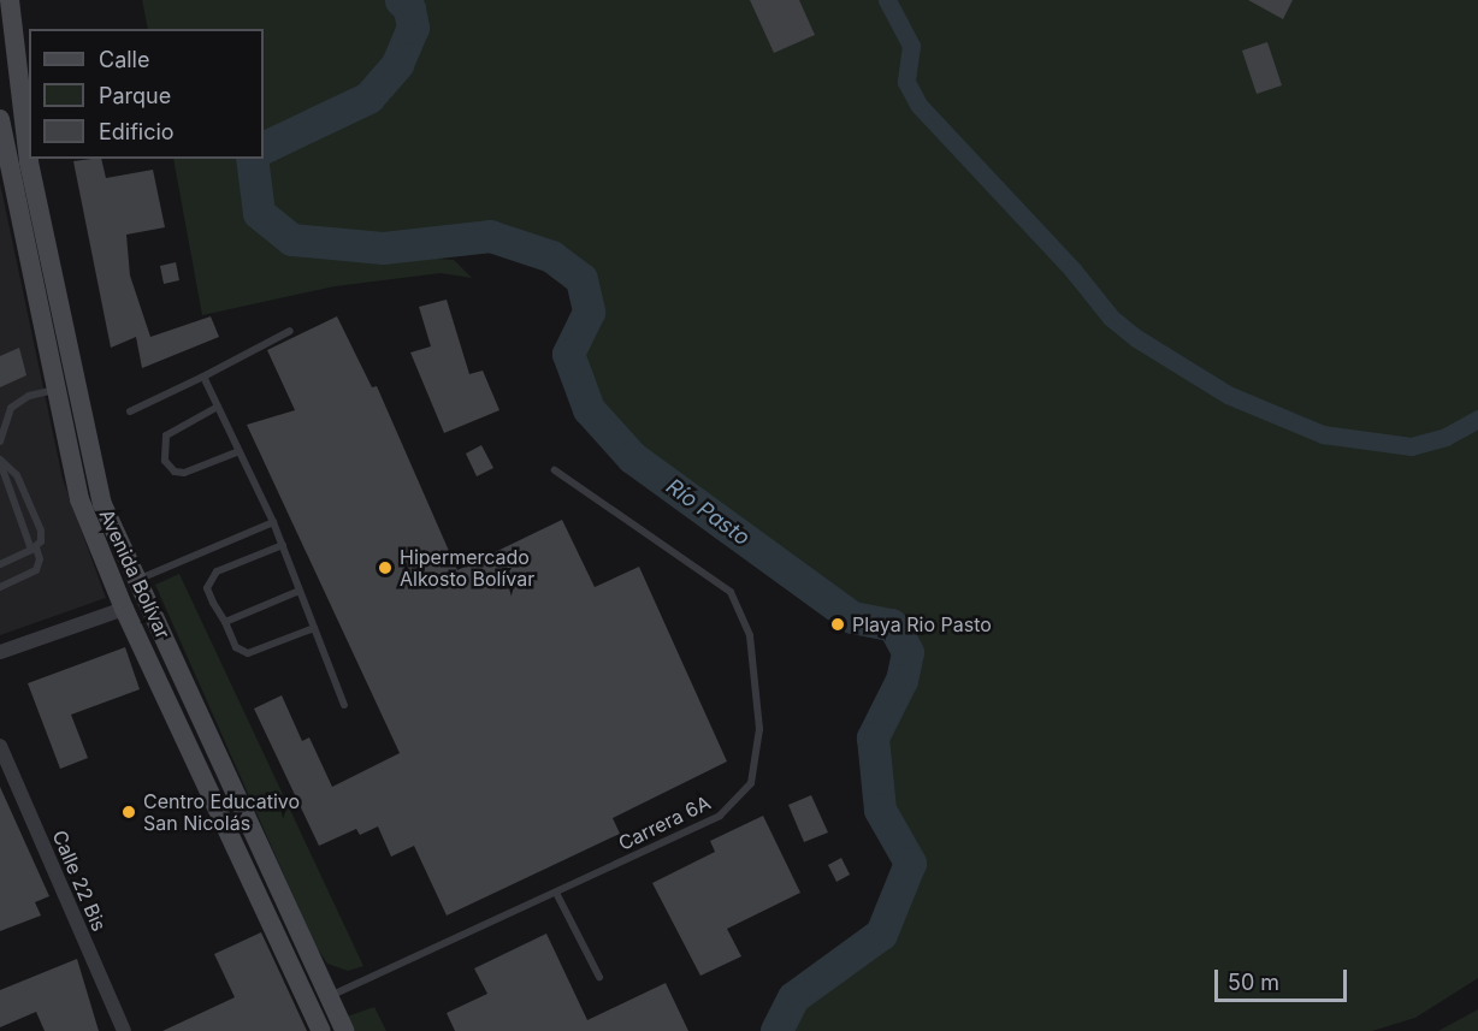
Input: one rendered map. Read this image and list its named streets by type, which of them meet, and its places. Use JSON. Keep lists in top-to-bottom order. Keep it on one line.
{"streets":{"main road":["Avenida Bolívar"],"street":["Calle 22 Bis"],"lane":["Carrera 6A"]},"crossings":[["Avenida Bolívar","Carrera 6A"]],"water":["Río Pasto"],"places":["Hipermercado Alkosto Bolívar","Playa Rio Pasto","Centro Educativo San Nicolás"],"legend":["Calle","Parque","Edificio"],"scale_bar":"50 m"}
